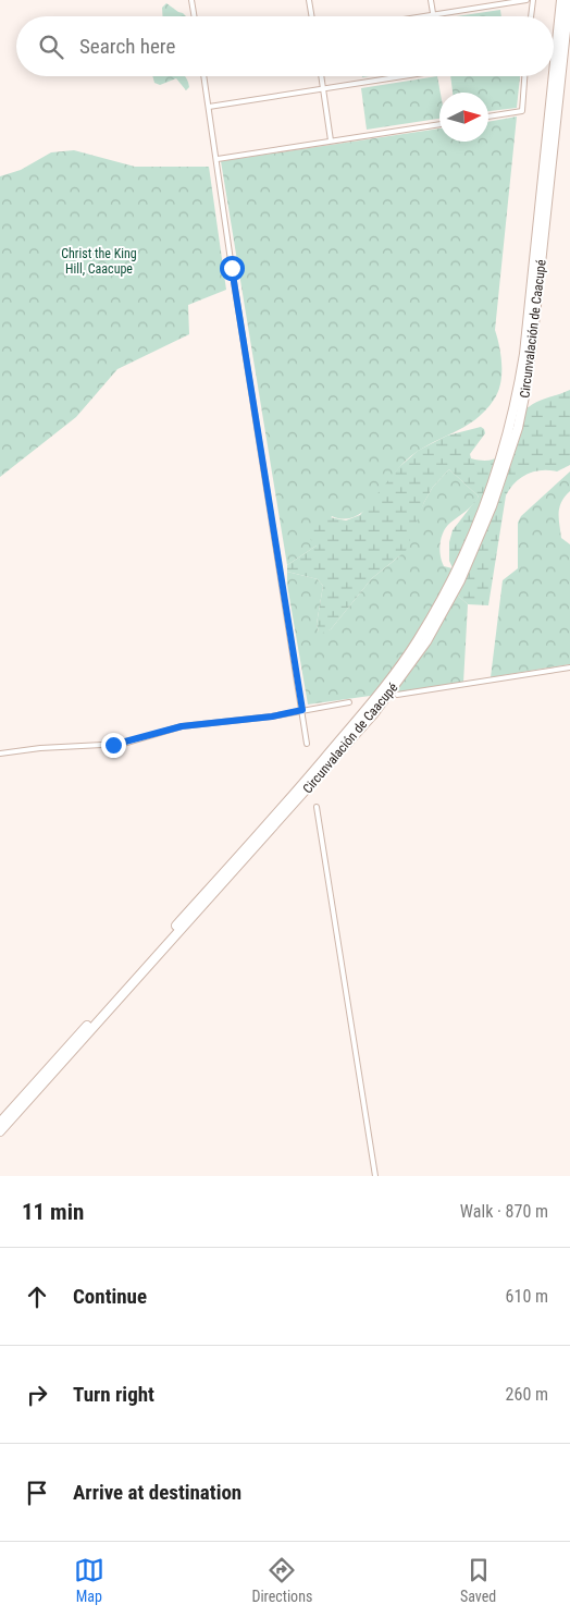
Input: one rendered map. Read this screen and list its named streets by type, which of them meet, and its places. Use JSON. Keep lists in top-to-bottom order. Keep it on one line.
{"streets":{"highway":["Circunvalación de Caacupé"]},"parks":["Christ the King Hill, Caacupe"],"north":"right","page":{"search":"Search here","heading":["11 min","Walk · 870 m"],"list":[["Continue","610 m"],["Turn right","260 m"],"Arrive at destination"],"nav":["Map","Directions","Saved"]}}
